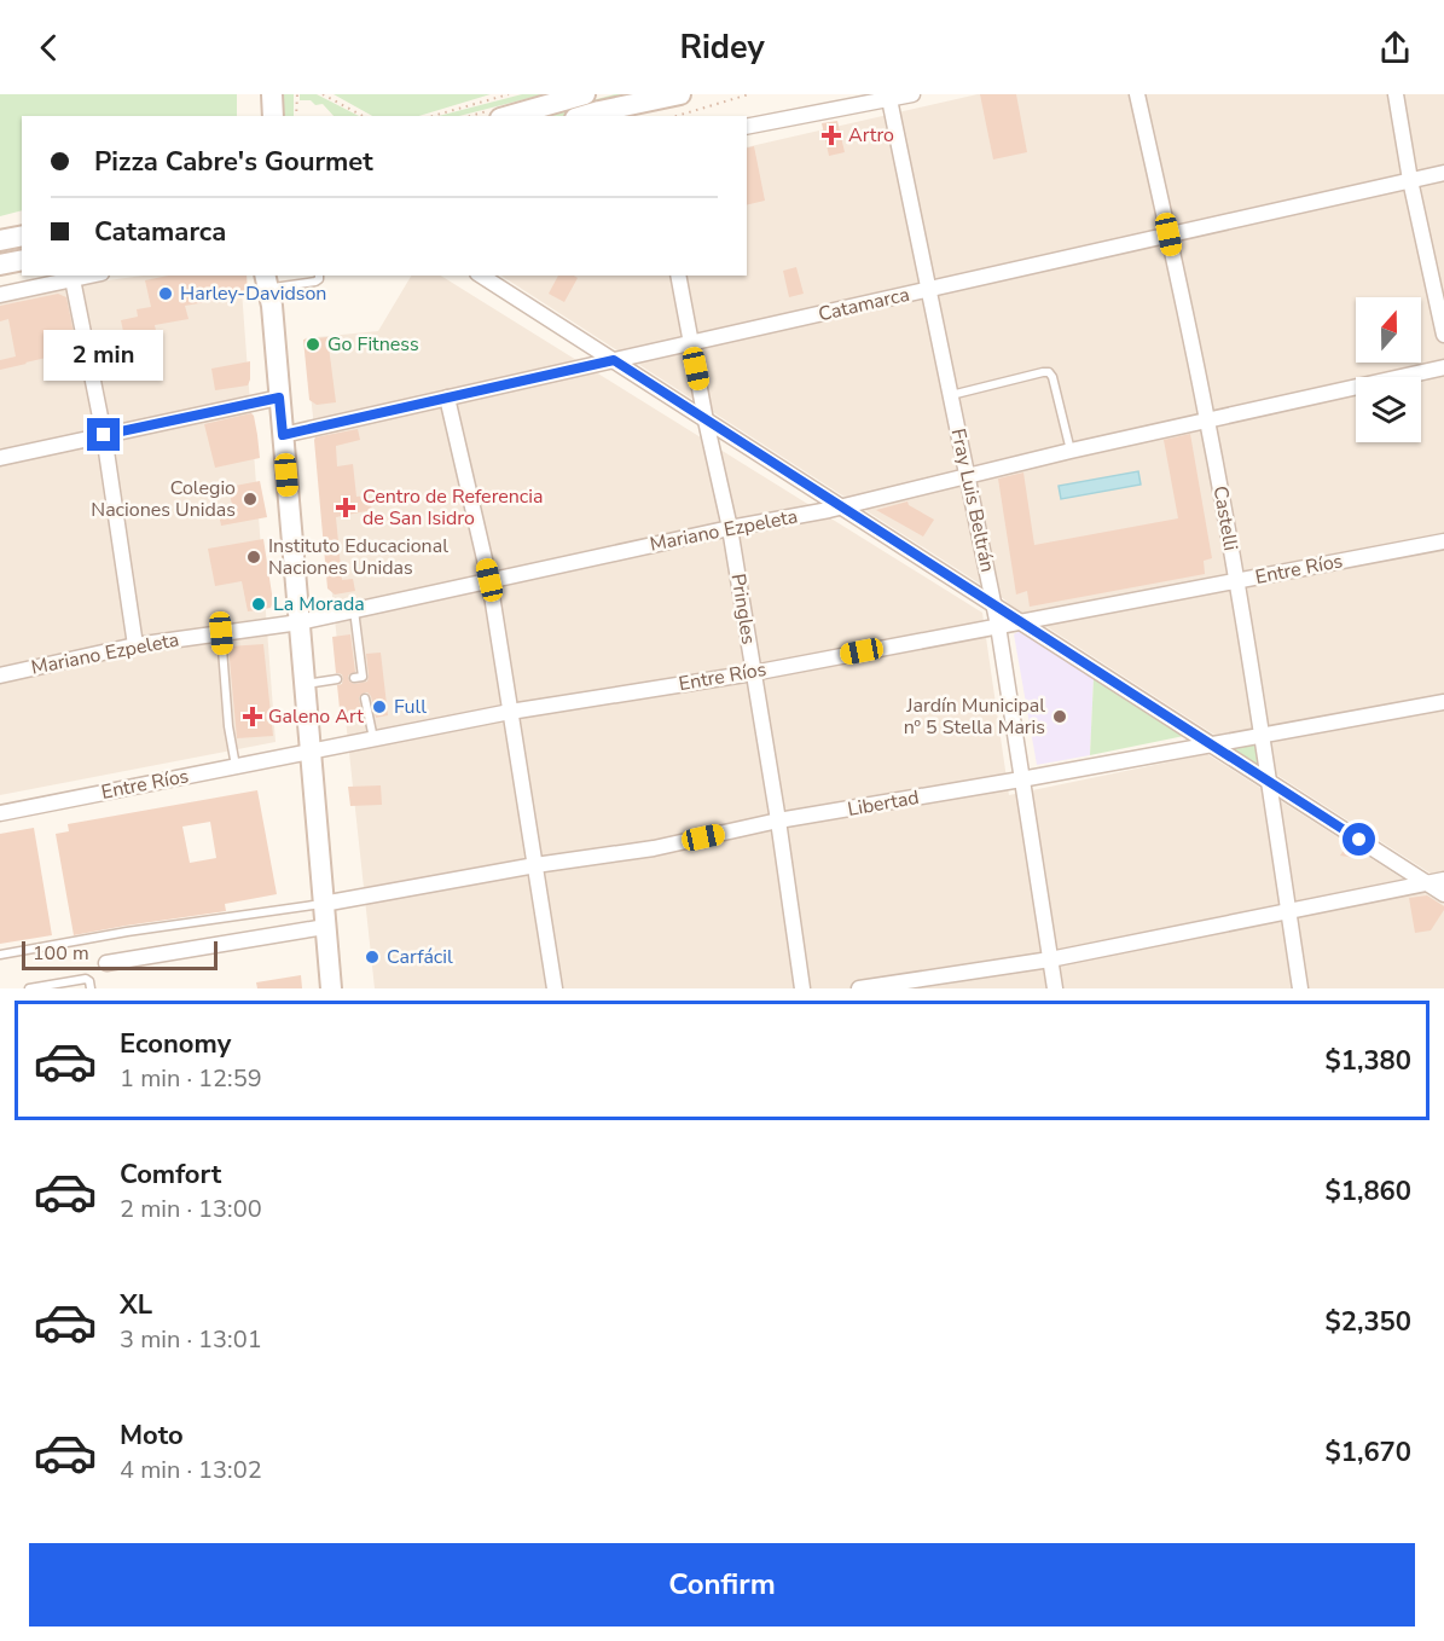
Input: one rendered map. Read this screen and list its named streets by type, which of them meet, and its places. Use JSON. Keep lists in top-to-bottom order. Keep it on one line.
{"streets":{"street":["Catamarca","Fray Luis Beltrán","Castelli","Mariano Ezpeleta","Entre Ríos","Pringles","Libertad"]},"crossings":[["Catamarca","Fray Luis Beltrán"],["Catamarca","Castelli"],["Catamarca","Pringles"],["Fray Luis Beltrán","Mariano Ezpeleta"],["Fray Luis Beltrán","Entre Ríos"],["Fray Luis Beltrán","Libertad"],["Castelli","Mariano Ezpeleta"],["Castelli","Entre Ríos"],["Castelli","Libertad"],["Mariano Ezpeleta","Pringles"],["Entre Ríos","Pringles"],["Pringles","Libertad"]],"places":{"health":["Artro","Centro de Referencia de San Isidro","Galeno Art"],"other":["Harley-Davidson","Go Fitness","Colegio Naciones Unidas","Instituto Educacional Naciones Unidas","La Morada","Full","Jardín Municipal nº 5 Stella Maris","Carfácil"]},"scale_bar":"100 m","north":"top","page":{"header":"Ridey","banner":["Pizza Cabre's Gourmet","Catamarca"],"bubble":"2 min","scale":"100 m","list":[{"name":"Economy","note":"1 min · 12:59","value":"$1,380"},{"name":"Comfort","note":"2 min · 13:00","value":"$1,860"},{"name":"XL","note":"3 min · 13:01","value":"$2,350"},{"name":"Moto","note":"4 min · 13:02","value":"$1,670"}],"buttons":"Confirm"}}
